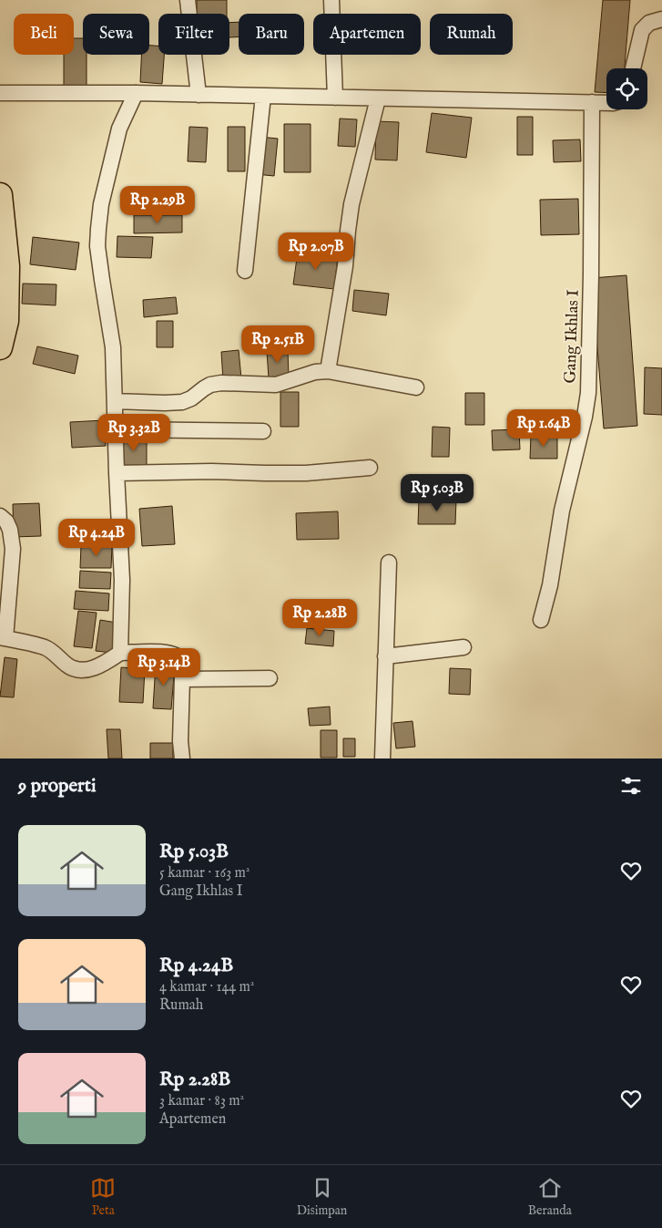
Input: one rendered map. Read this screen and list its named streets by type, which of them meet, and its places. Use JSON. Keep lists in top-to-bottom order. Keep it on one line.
{"streets":{"street":["Gang Ikhlas I"]},"page":{"chip":["Beli","Sewa","Filter","Baru","Apartemen","Rumah"],"price":["Rp 2.29B","Rp 2.07B","Rp 2.51B","Rp 1.64B","Rp 3.32B","Rp 5.03B","Rp 4.24B","Rp 2.28B","Rp 3.14B"],"heading":"9 properti","list":[{"name":"Rp 5.03B","note":"5 kamar · 163 m² · Gang Ikhlas I"},{"name":"Rp 4.24B","note":"4 kamar · 144 m² · Rumah"},{"name":"Rp 2.28B","note":"3 kamar · 83 m² · Apartemen"}],"tabs":["Peta","Disimpan","Beranda"]}}
